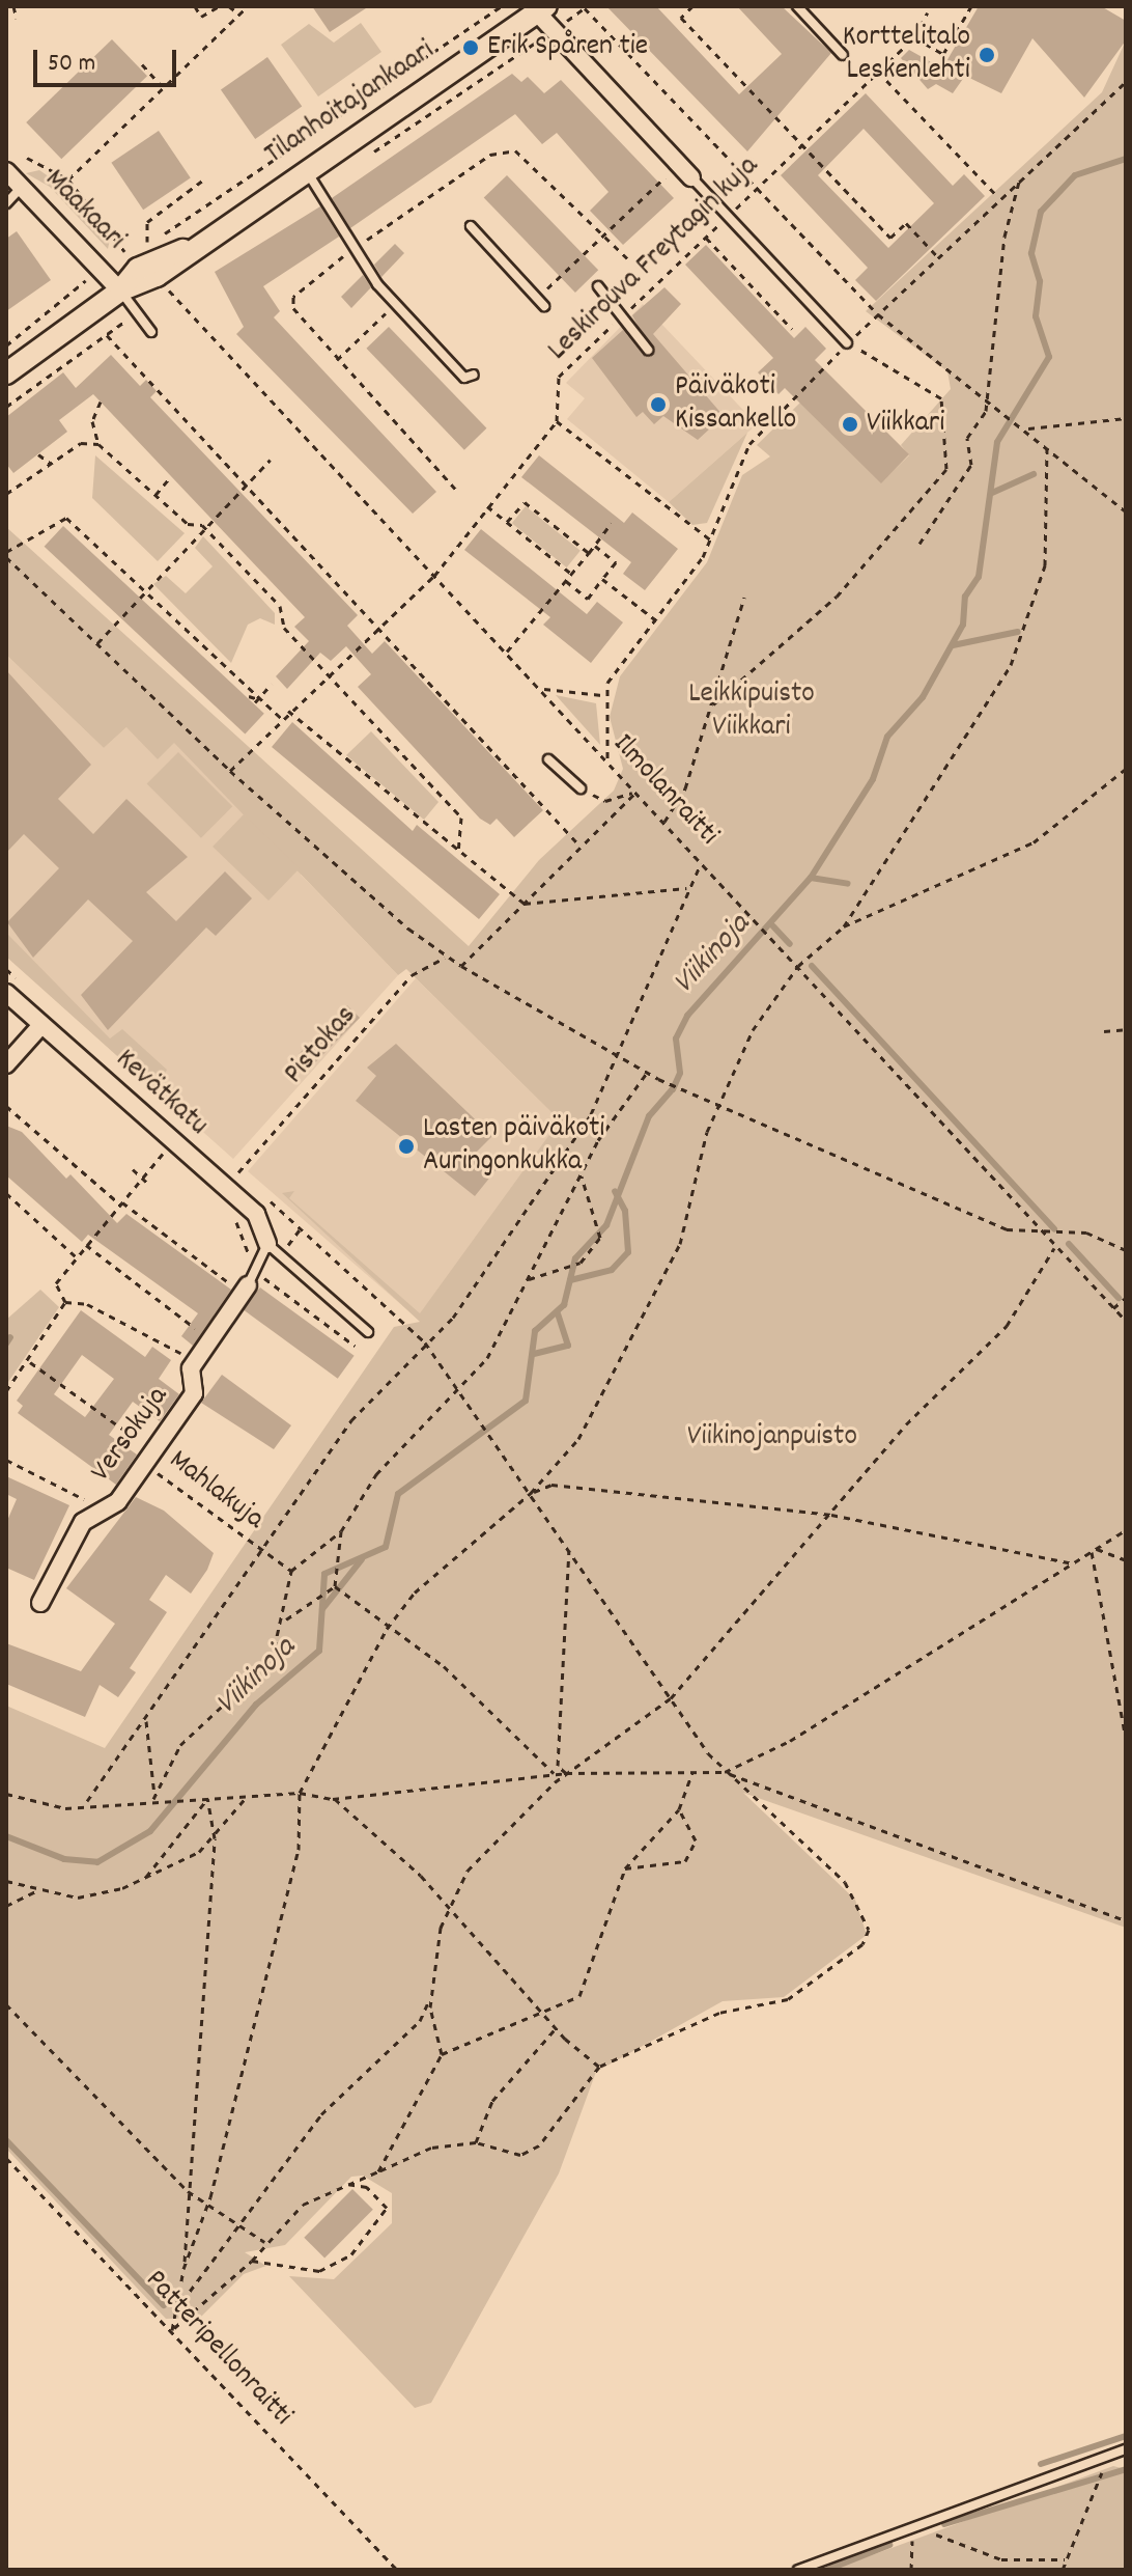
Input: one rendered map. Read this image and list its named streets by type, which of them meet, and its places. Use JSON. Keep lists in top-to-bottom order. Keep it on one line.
{"streets":{"street":["Tilanhoitajankaari","Maakaari","Kevätkatu","Versokuja"],"path":["Leskirouva Freytagin kuja","Ilmolanraitti","Pistokas","Mahlakuja","Patteripellonraitti"]},"crossings":[["Tilanhoitajankaari","Maakaari"],["Kevätkatu","Versokuja"],["Versokuja","Mahlakuja"]],"water":["Viikinoja"],"parks":["Leikkipuisto Viikkari","Viikinojanpuisto"],"places":["Erik Spåren tie","Korttelitalo Leskenlehti","Päiväkoti Kissankello","Viikkari","Lasten päiväkoti Auringonkukka"],"scale_bar":"50 m"}
